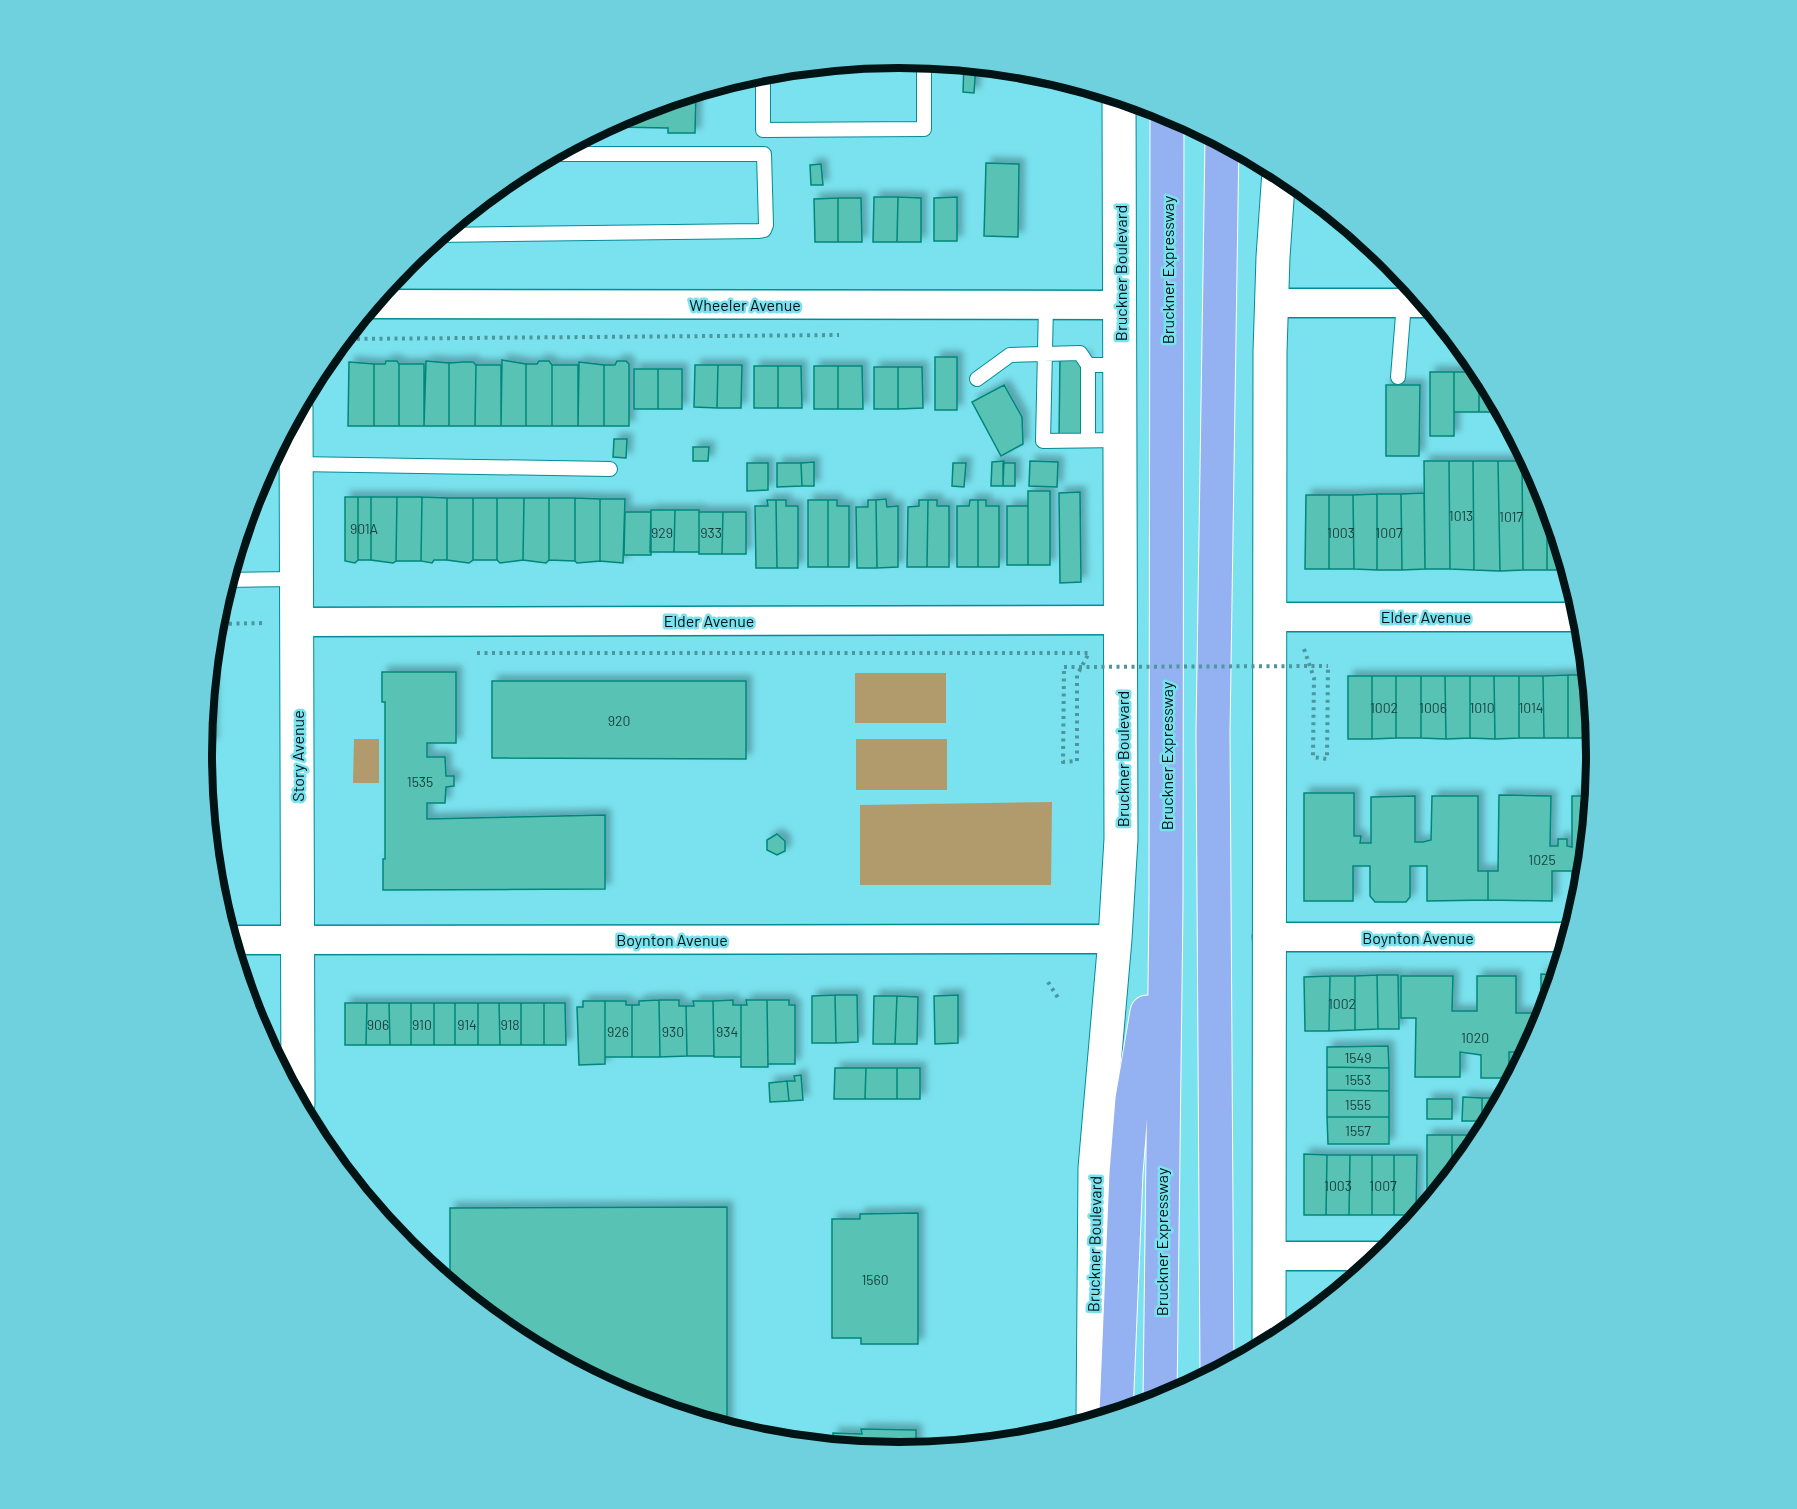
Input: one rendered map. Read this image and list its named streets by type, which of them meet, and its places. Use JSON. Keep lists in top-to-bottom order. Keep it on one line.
{"streets":{"highway":["Bruckner Expressway"],"main road":["Bruckner Boulevard","Story Avenue"],"street":["Wheeler Avenue","Elder Avenue","Boynton Avenue"]},"crossings":[["Bruckner Boulevard","Wheeler Avenue"],["Bruckner Boulevard","Elder Avenue"],["Bruckner Boulevard","Boynton Avenue"],["Elder Avenue","Story Avenue"],["Story Avenue","Boynton Avenue"]],"house_numbers":["1013","1017","901A","929","933","1003","1007","1002","1006","1010","1014","920","1535","1025","1002","906","910","914","918","926","930","934","1020","1549","1553","1555","1557","1003","1007","1560"]}
